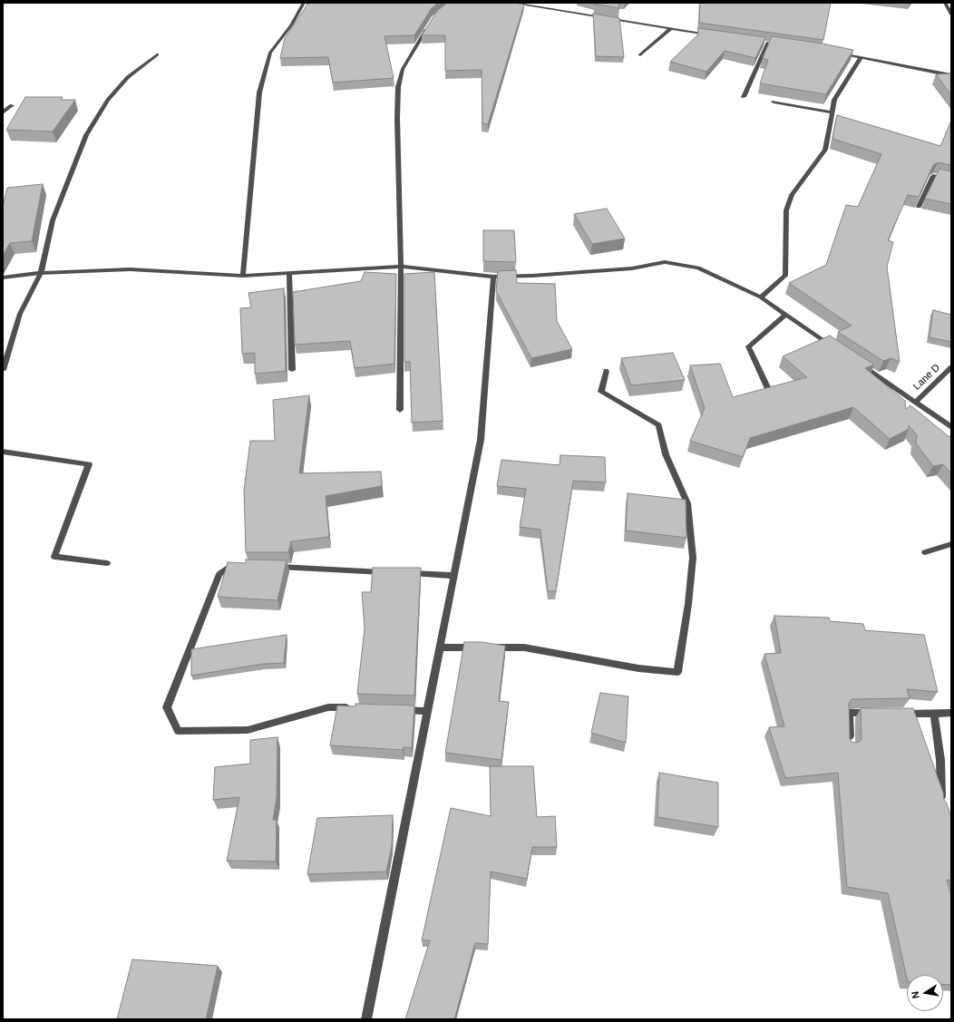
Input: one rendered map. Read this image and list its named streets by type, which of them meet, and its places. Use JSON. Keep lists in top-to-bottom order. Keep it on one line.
{"streets":{"street":["Lane D"]},"north":"left"}
